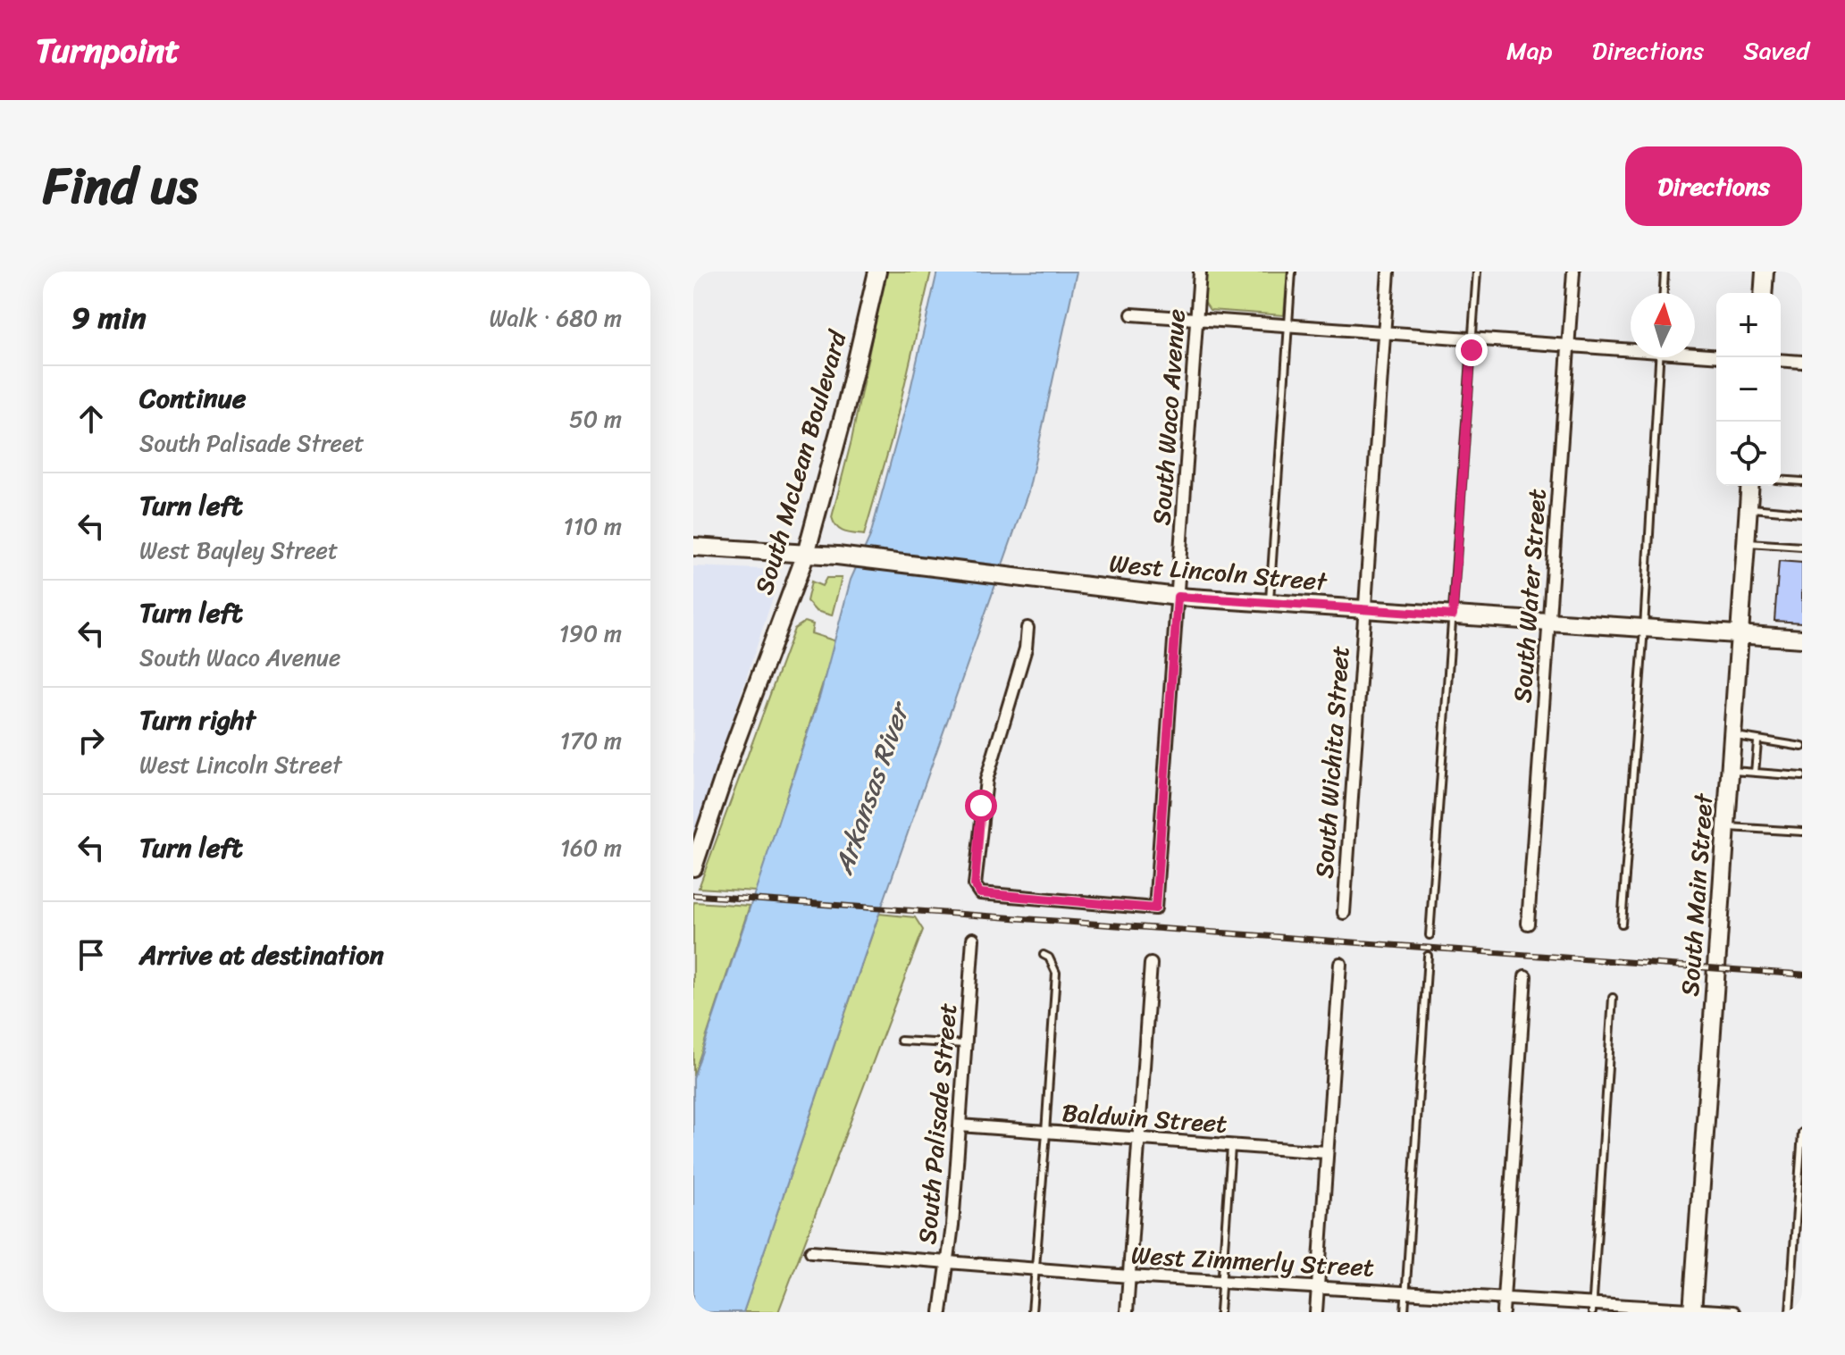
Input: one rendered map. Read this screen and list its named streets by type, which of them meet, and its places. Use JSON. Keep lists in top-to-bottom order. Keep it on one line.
{"streets":{"street":["South Waco Avenue","South McLean Boulevard","West Lincoln Street","South Water Street","South Wichita Street","South Main Street","Baldwin Street","South Palisade Street","West Zimmerly Street"]},"crossings":[["South Waco Avenue","West Lincoln Street"],["South McLean Boulevard","West Lincoln Street"],["West Lincoln Street","South Water Street"],["West Lincoln Street","South Wichita Street"],["West Lincoln Street","South Main Street"],["South Main Street","West Zimmerly Street"],["Baldwin Street","South Palisade Street"],["South Palisade Street","West Zimmerly Street"]],"water":["Arkansas River"],"north":"top","page":{"header":"Turnpoint","nav":["Map","Directions","Saved"],"title":"Find us","buttons":"Directions","heading":["9 min","Walk · 680 m"],"map_buttons":["+","−"],"list":[["Continue","South Palisade Street","50 m"],["Turn left","West Bayley Street","110 m"],["Turn left","South Waco Avenue","190 m"],["Turn right","West Lincoln Street","170 m"],["Turn left","160 m"],"Arrive at destination"]}}
